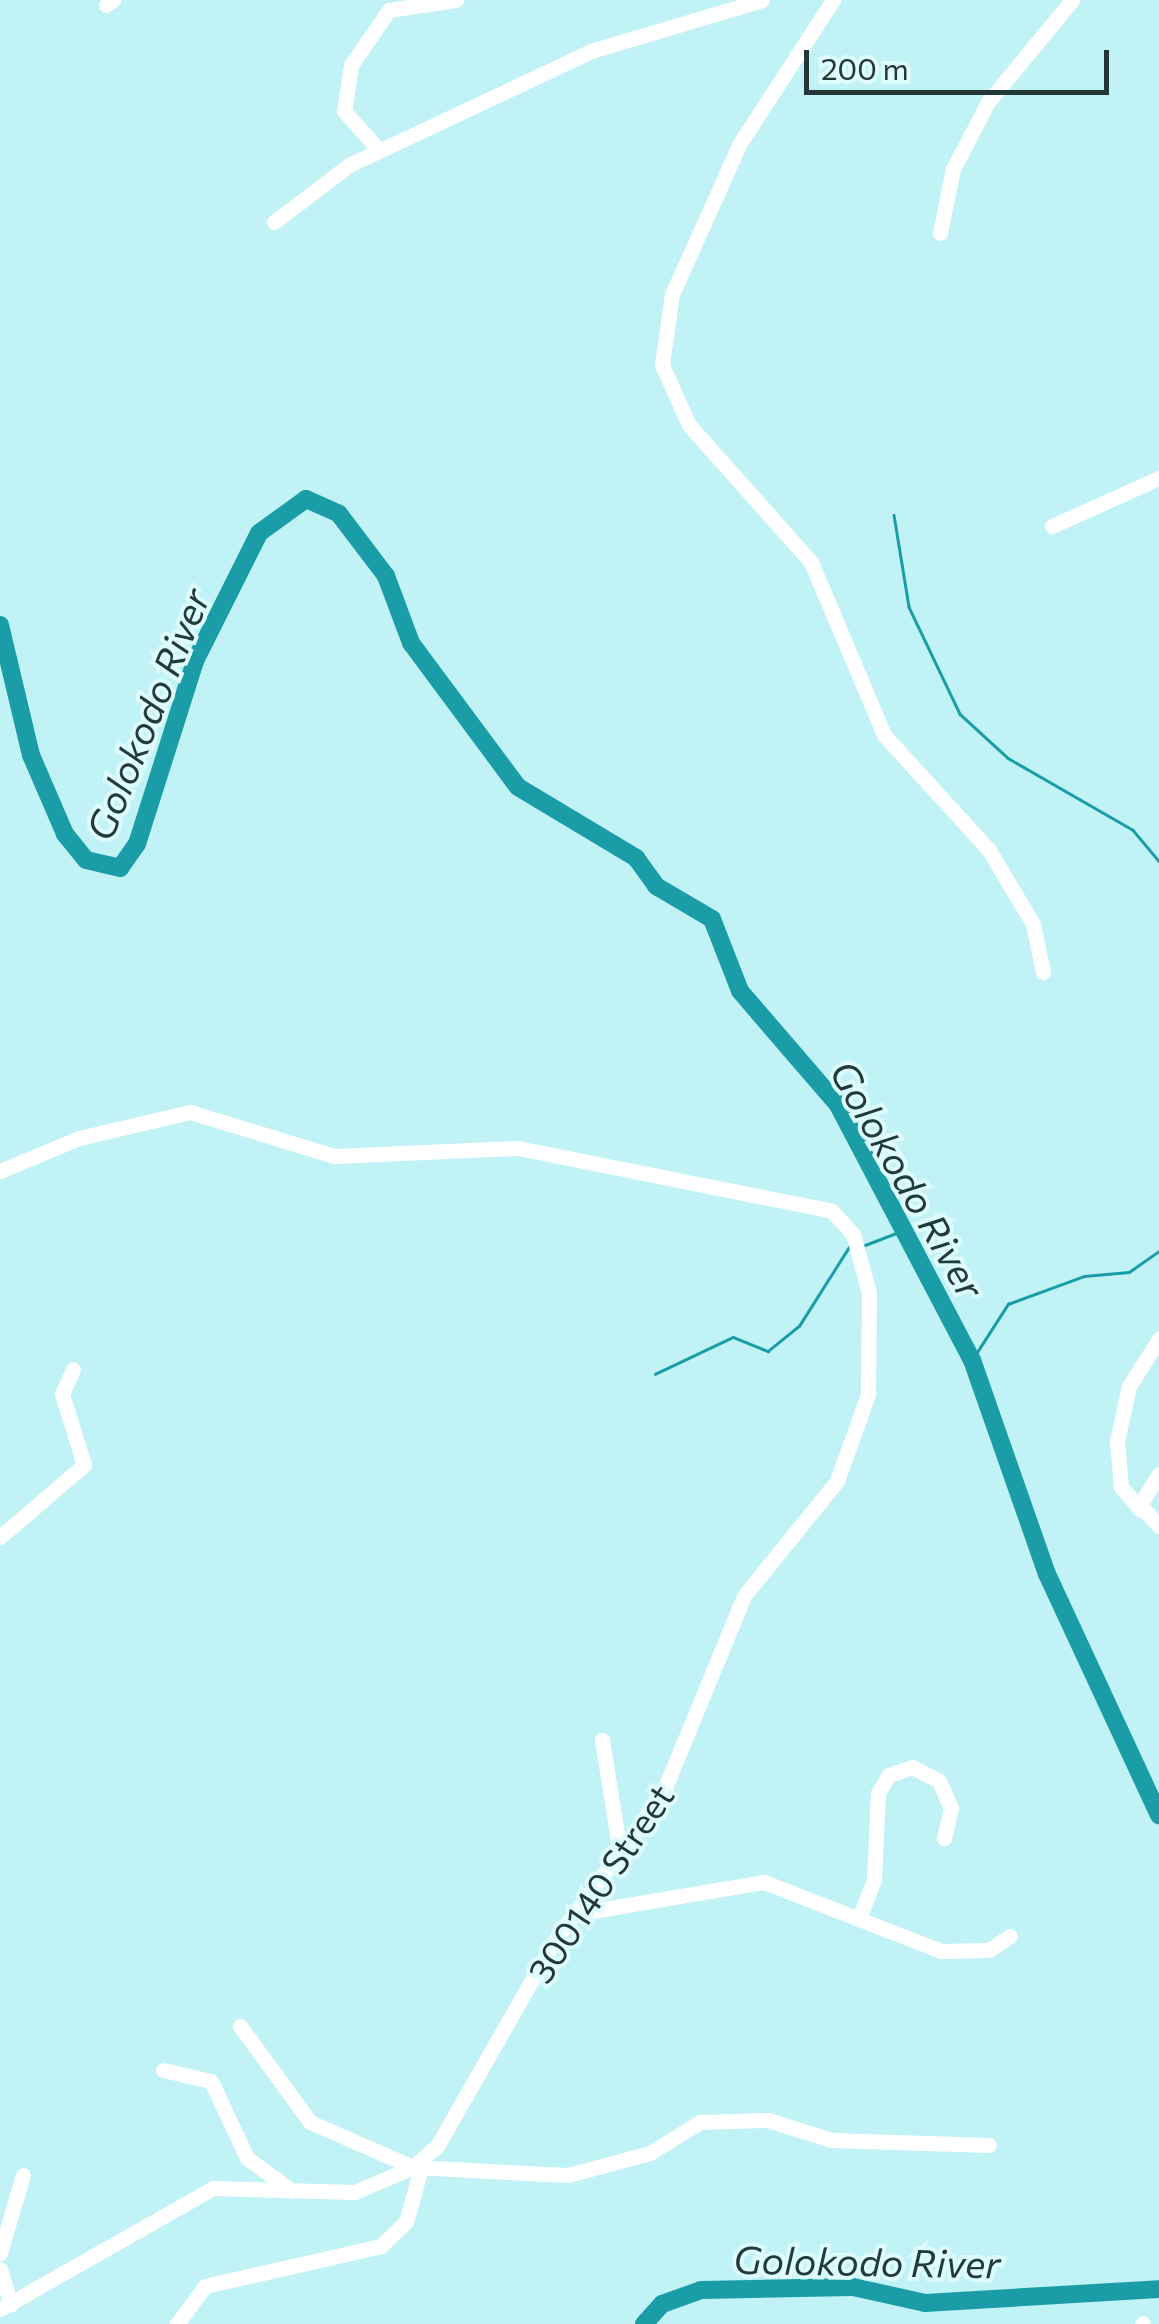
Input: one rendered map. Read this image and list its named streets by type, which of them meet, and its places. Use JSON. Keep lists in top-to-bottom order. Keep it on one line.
{"streets":{"street":["300140 Street"]},"water":["Golokodo River"],"scale_bar":"200 m"}
